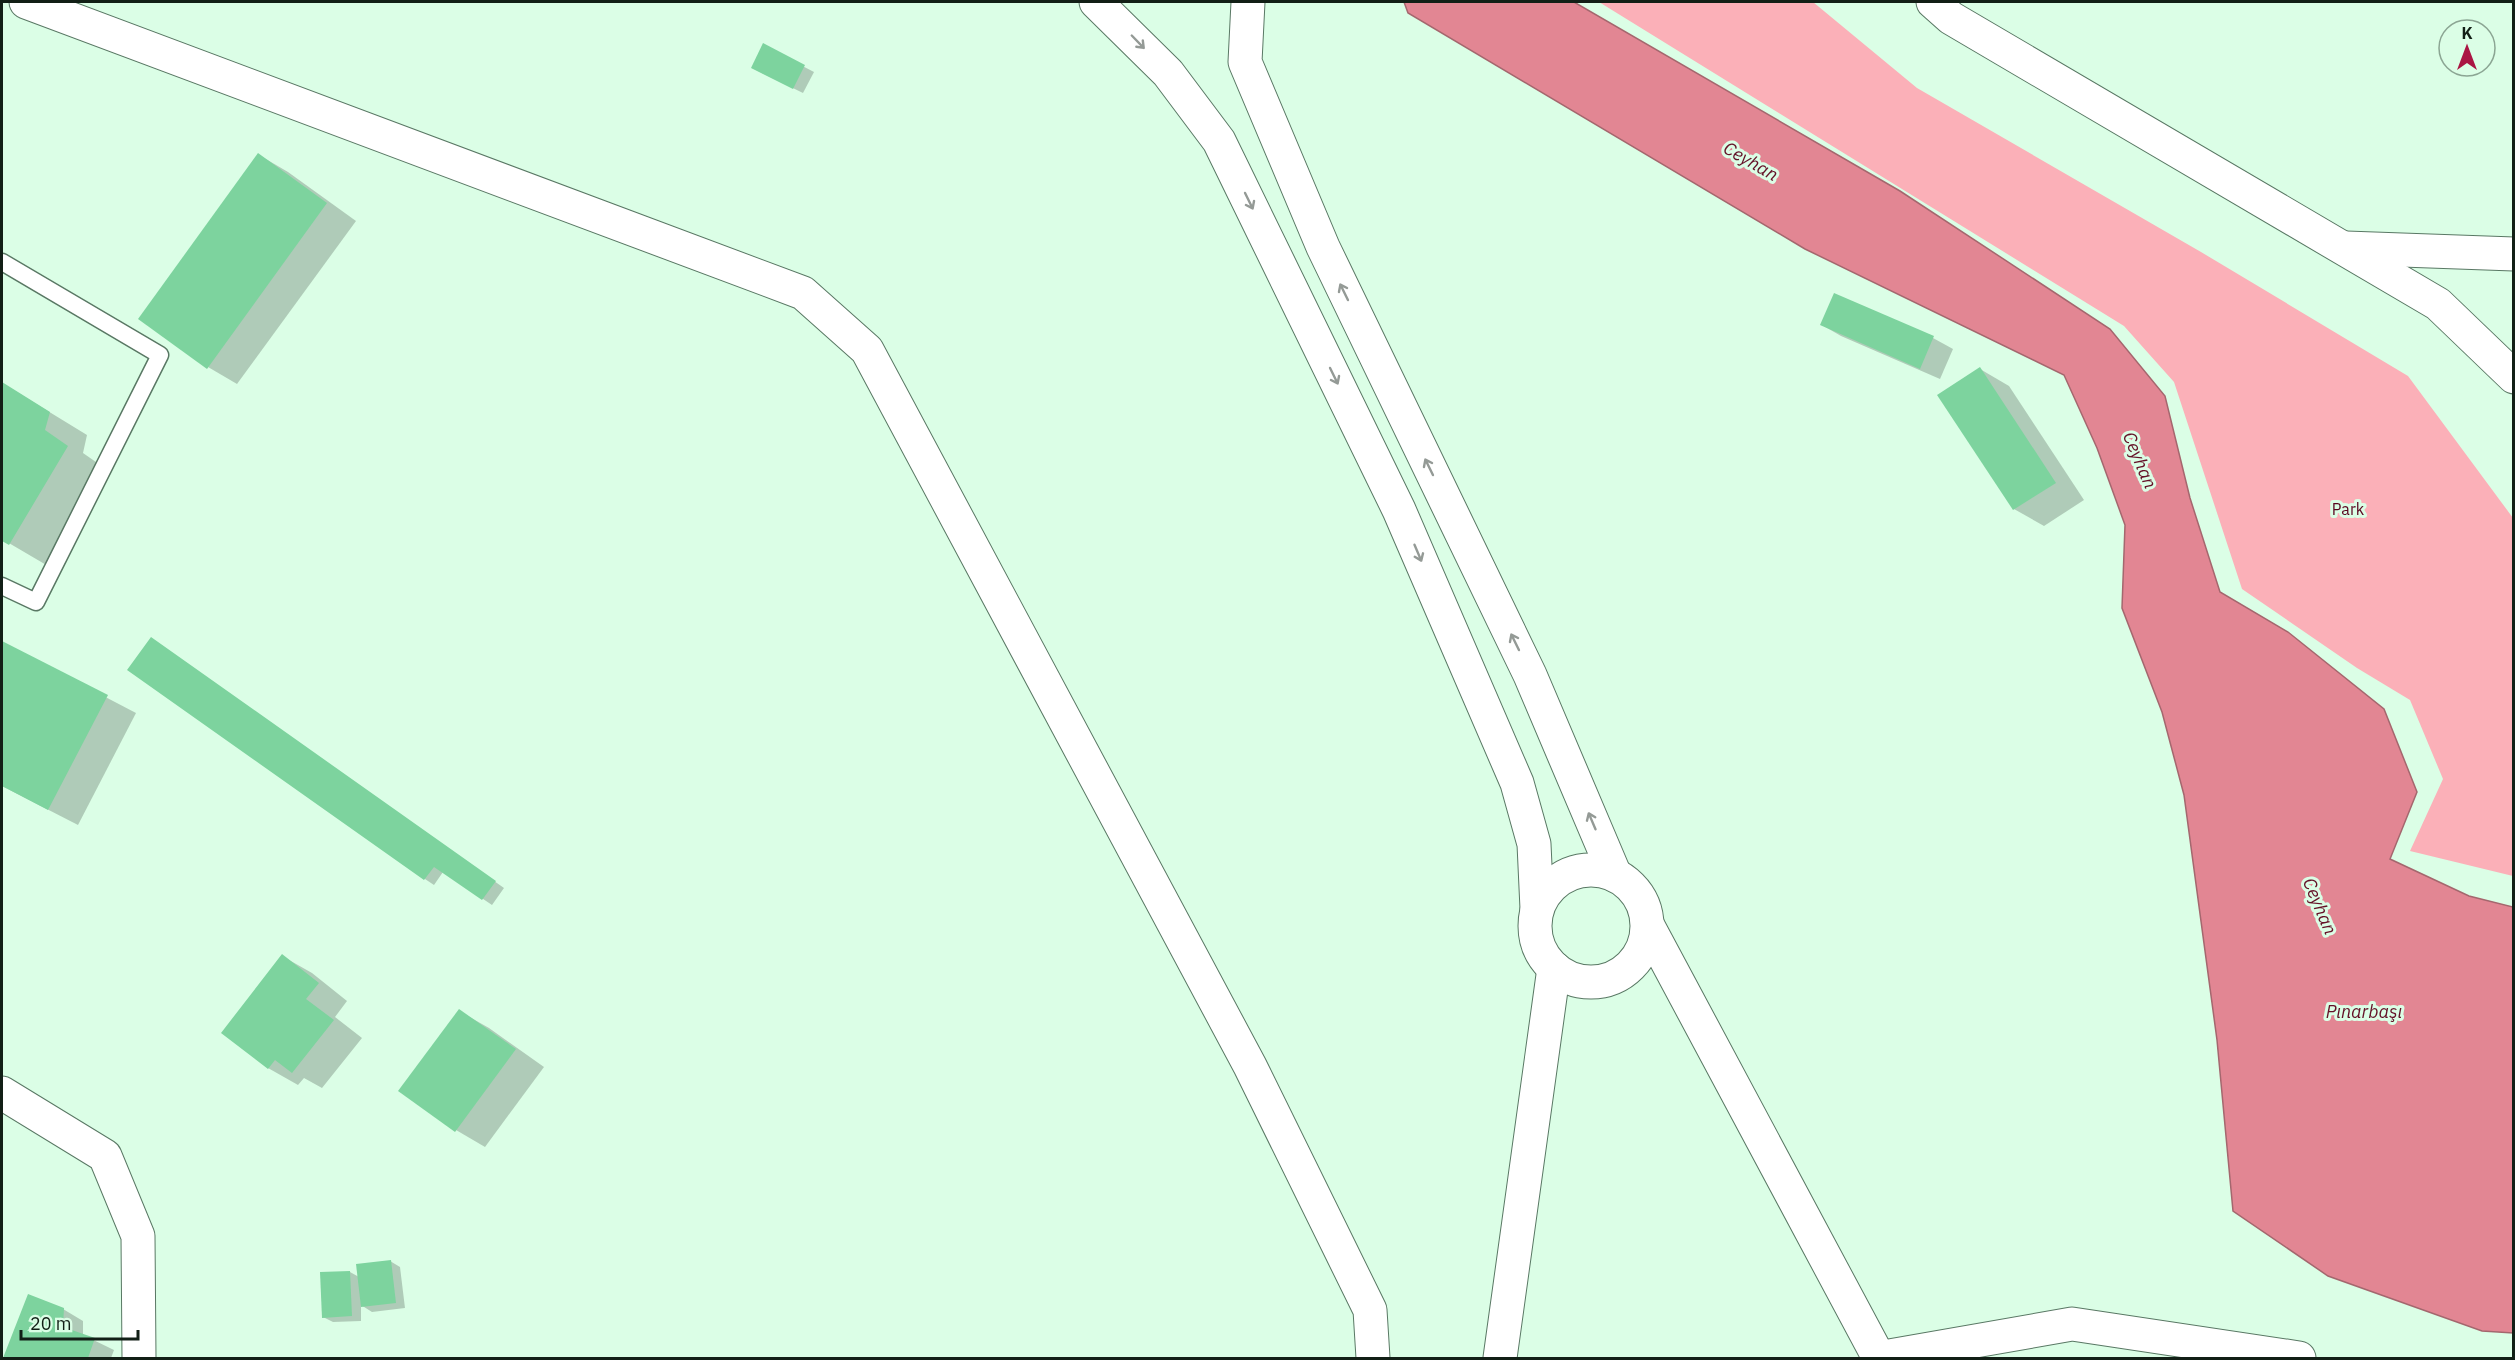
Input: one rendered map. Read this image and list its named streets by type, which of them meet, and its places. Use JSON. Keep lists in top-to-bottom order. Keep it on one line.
{"water":["Ceyhan","Pınarbaşı"],"parks":["Park"],"scale_bar":"20 m","north":"top"}
